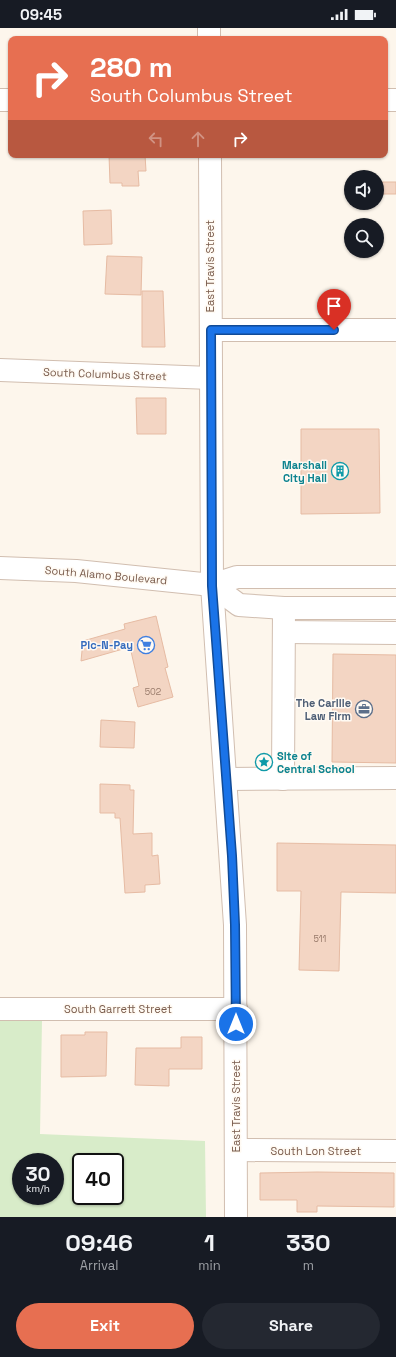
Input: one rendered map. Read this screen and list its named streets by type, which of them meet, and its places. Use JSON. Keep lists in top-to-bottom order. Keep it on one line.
{"streets":{"street":["East Travis Street","South Columbus Street","South Alamo Boulevard","South Garrett Street","South Lon Street"]},"crossings":[["East Travis Street","South Columbus Street"],["East Travis Street","South Alamo Boulevard"],["East Travis Street","South Garrett Street"],["East Travis Street","South Lon Street"]],"places":{"building":["Marshall City Hall"],"supermarket":["Pic-N-Pay"],"office":["The Carlile Law Firm"],"place":["Site of Central School"]},"house_numbers":["502","511"],"page":{"status":"09:45","turn":["280 m","South Columbus Street"],"speed":"30 km/h","limit":"40","eta":["09:46","Arrival","1","min","330","m"],"buttons":["Exit","Share"]}}
